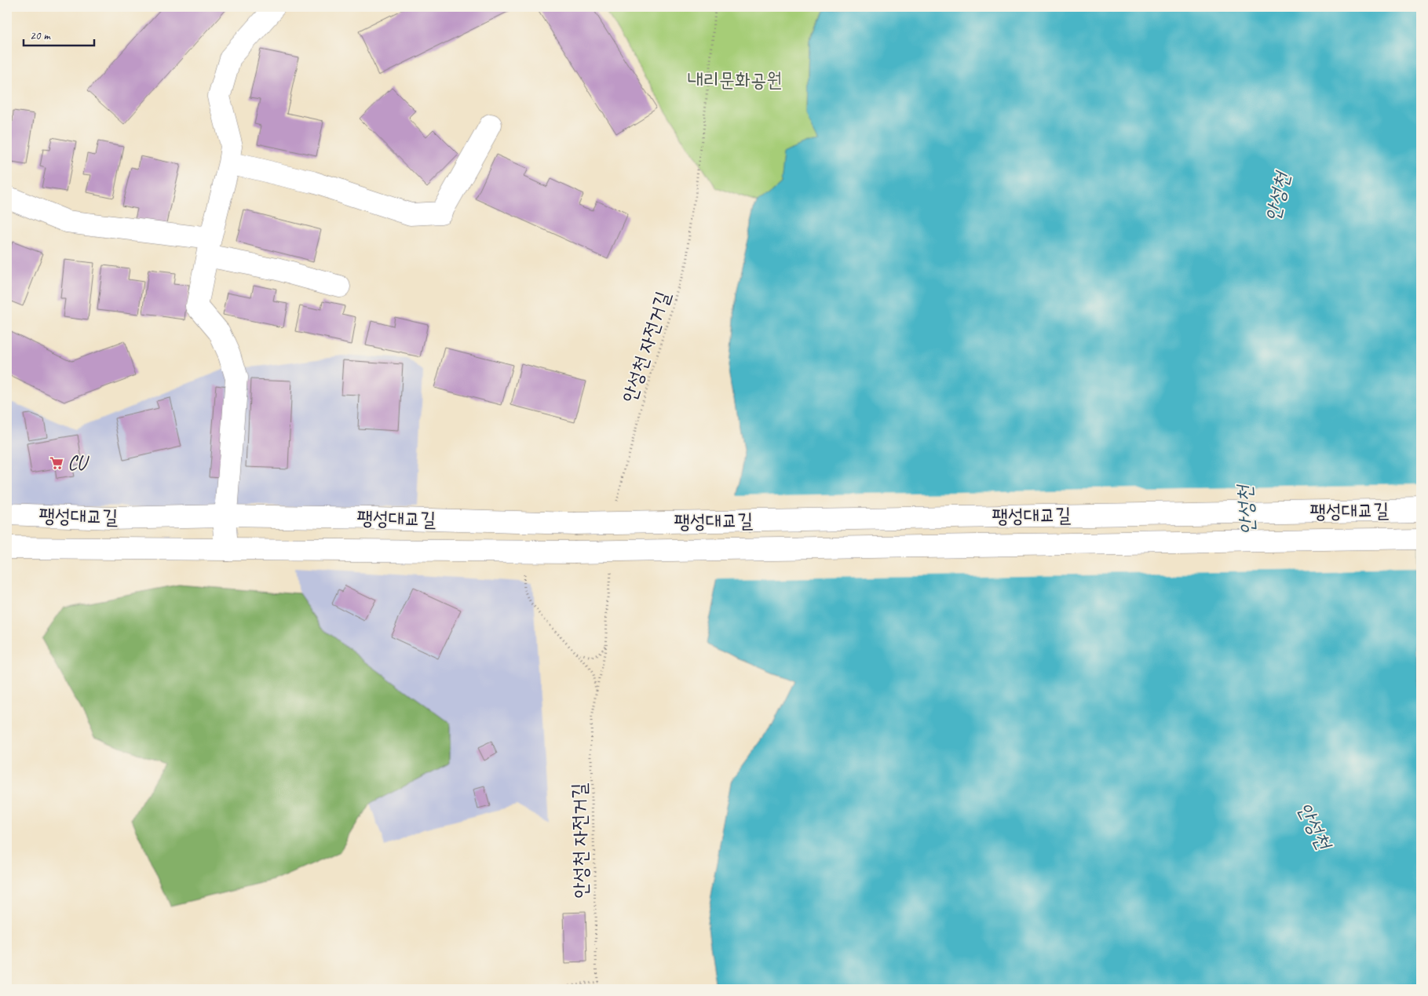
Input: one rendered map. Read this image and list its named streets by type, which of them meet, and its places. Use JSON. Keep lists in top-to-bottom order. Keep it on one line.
{"streets":{"main road":["팽성대교길"],"path":["안성천 자전거길"]},"water":["안성천"],"parks":["내리문화공원"],"places":{"supermarket":["CU"]},"scale_bar":"20 m"}
